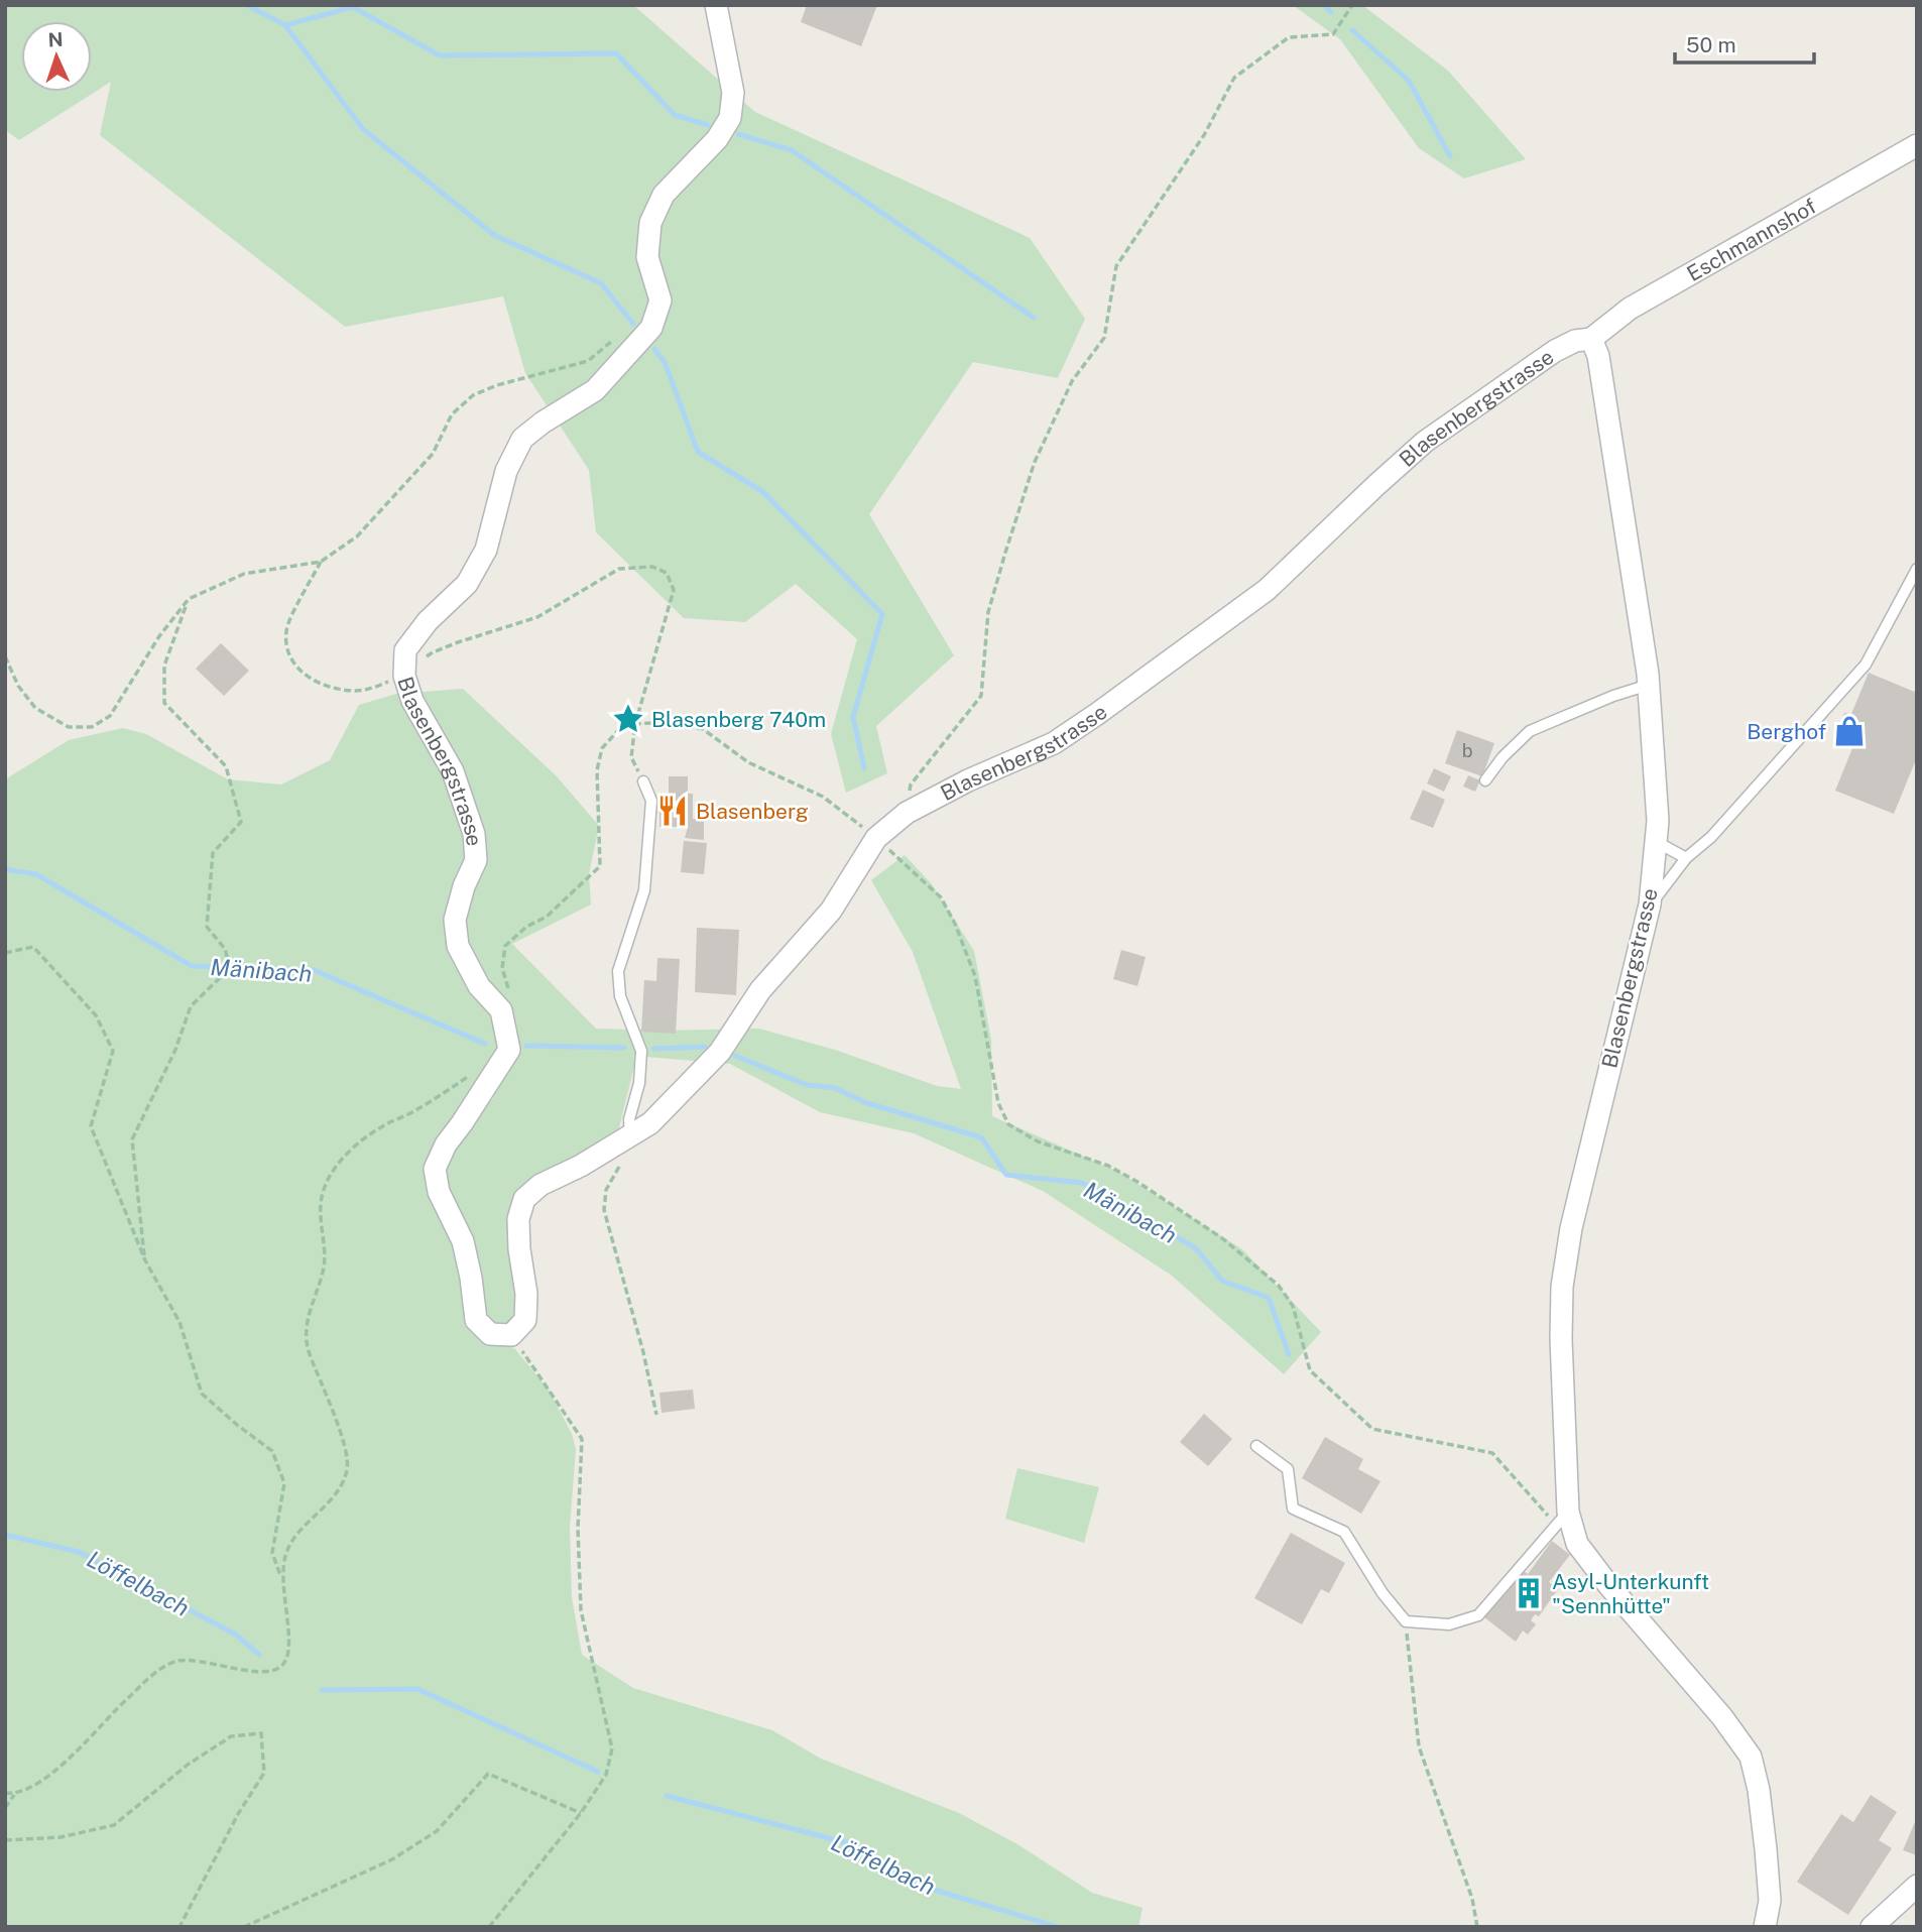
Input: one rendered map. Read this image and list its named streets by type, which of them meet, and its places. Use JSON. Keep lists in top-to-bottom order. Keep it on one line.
{"streets":{"street":["Eschmannshof","Blasenbergstrasse"]},"crossings":[["Eschmannshof","Blasenbergstrasse"]],"water":["Mänibach","Löffelbach"],"places":{"place":["Blasenberg 740m"],"shop":["Berghof"],"restaurant":["Blasenberg"],"building":["Asyl-Unterkunft \"Sennhütte\""]},"house_numbers":["b"],"scale_bar":"50 m","north":"top"}
